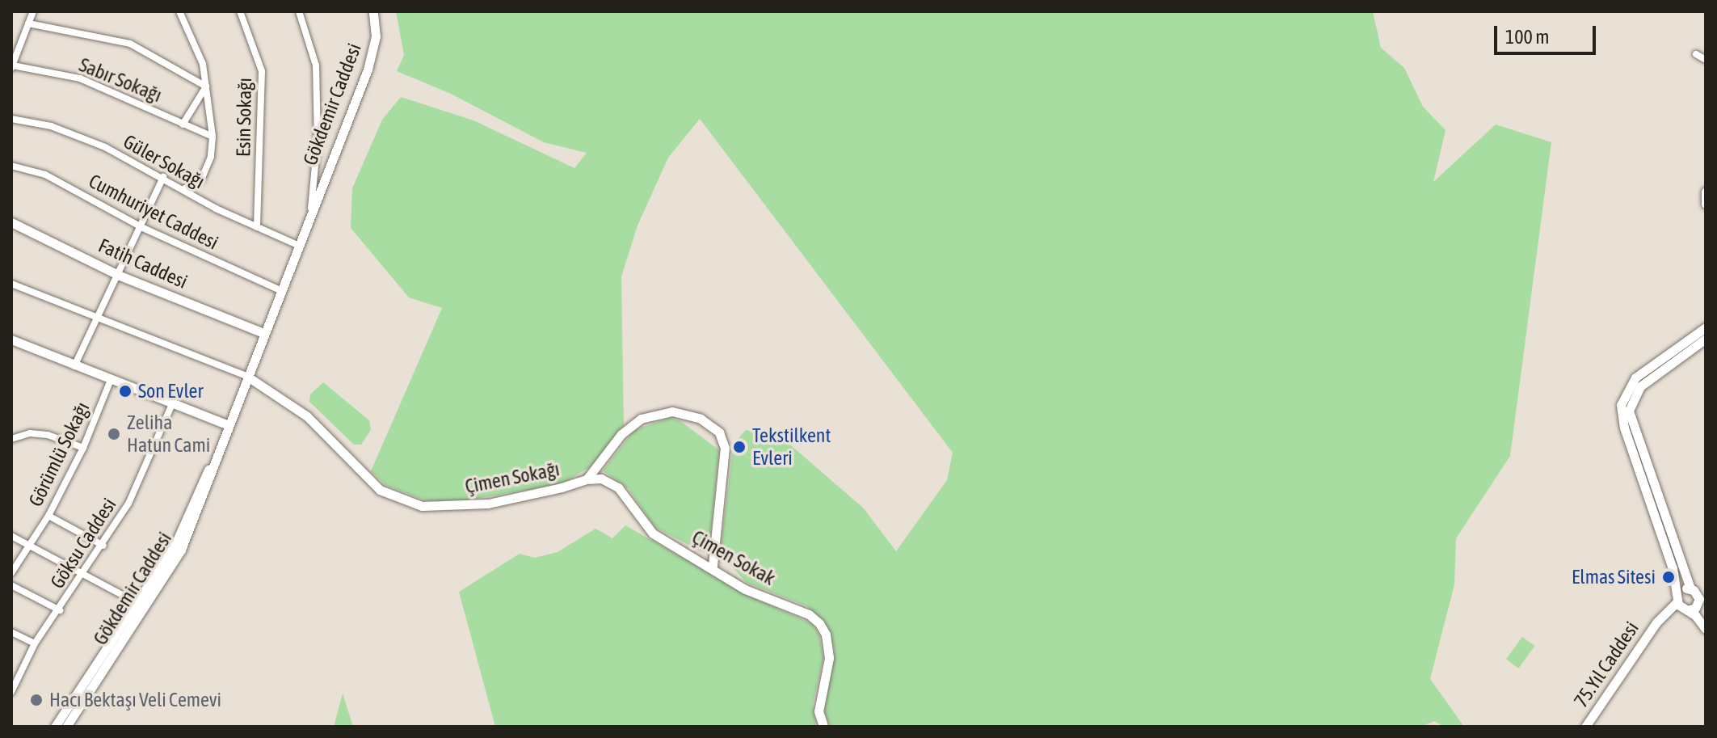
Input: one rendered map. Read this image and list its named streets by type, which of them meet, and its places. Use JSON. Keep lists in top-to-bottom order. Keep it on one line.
{"streets":{"main road":["Gökdemir Caddesi","Fatih Caddesi","Çimen Sokağı","Çimen Sokak","75.Yıl Caddesi"],"street":["Sabır Sokağı","Esin Sokağı","Güler Sokağı","Cumhuriyet Caddesi","Görümlü Sokağı","Göksu Caddesi"]},"crossings":[["Gökdemir Caddesi","Güler Sokağı"],["Gökdemir Caddesi","Cumhuriyet Caddesi"],["Gökdemir Caddesi","Fatih Caddesi"],["Gökdemir Caddesi","Çimen Sokağı"],["Esin Sokağı","Güler Sokağı"],["Çimen Sokağı","Çimen Sokak"]],"places":["Son Evler","Zeliha Hatun Cami","Tekstilkent Evleri","Elmas Sitesi","Hacı Bektaşı Veli Cemevi"],"scale_bar":"100 m"}
